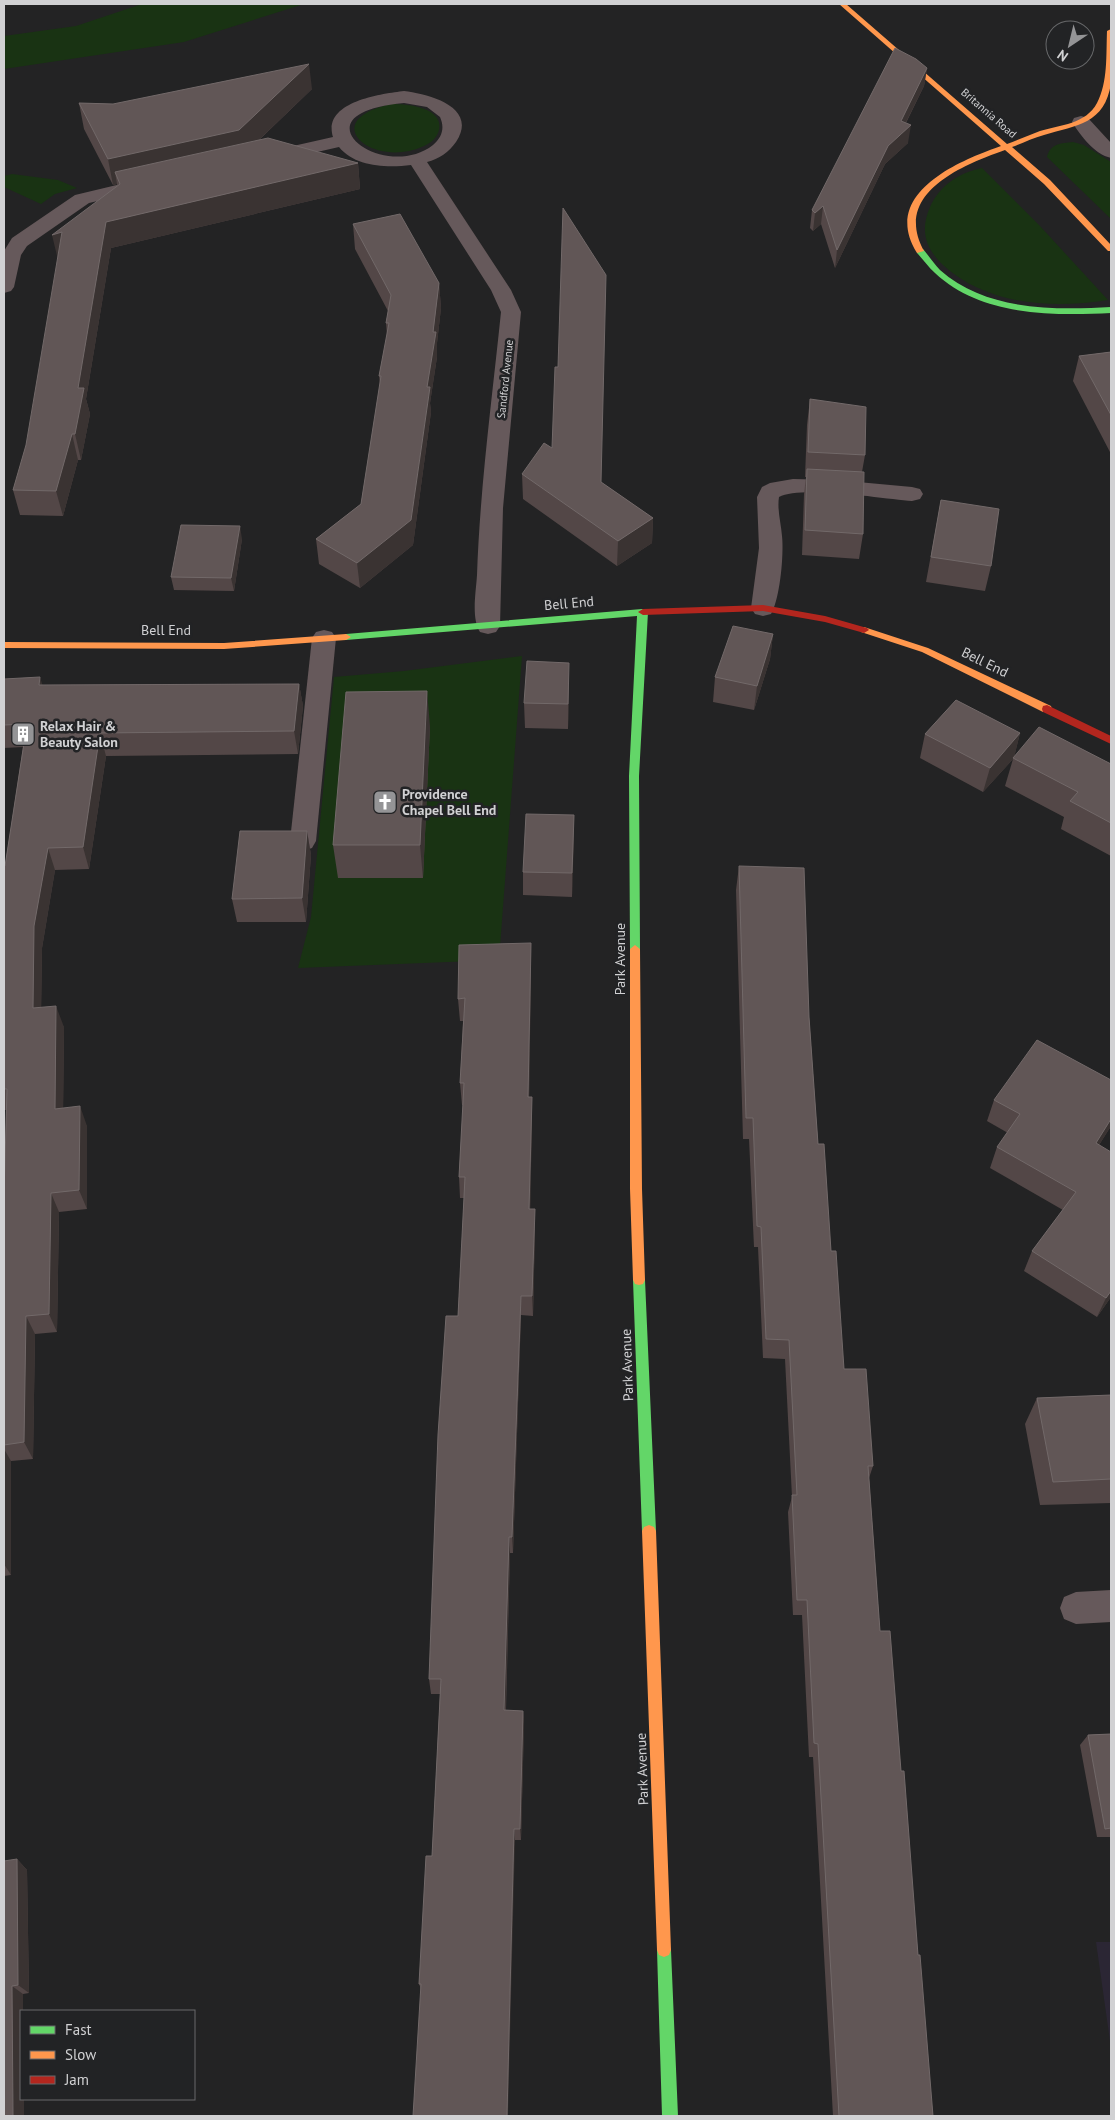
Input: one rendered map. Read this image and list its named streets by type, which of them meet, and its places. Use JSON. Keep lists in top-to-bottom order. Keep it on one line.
{"streets":{"street":["Britannia Road","Sandford Avenue","Bell End","Park Avenue"]},"crossings":[["Sandford Avenue","Bell End"],["Bell End","Park Avenue"]],"places":{"building":["Relax Hair & Beauty Salon"],"church":["Providence Chapel Bell End"]},"legend":["Fast","Slow","Jam"],"north":"bottom left"}
